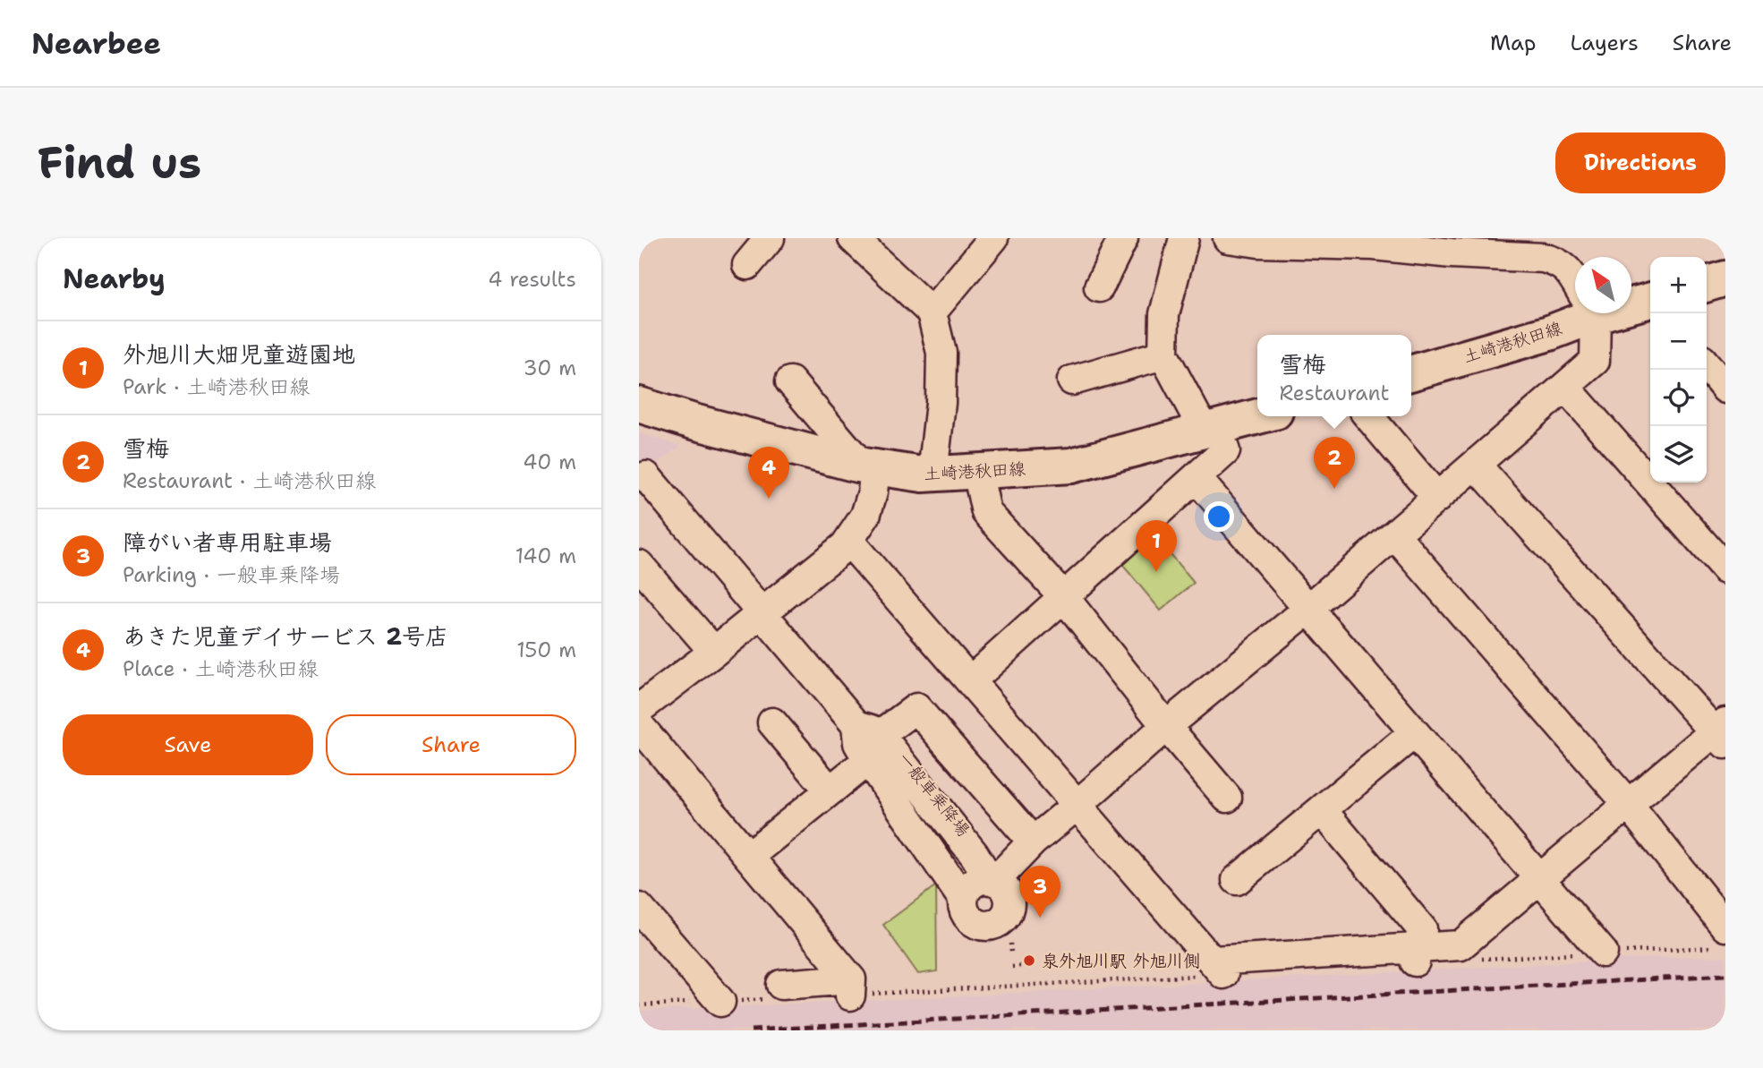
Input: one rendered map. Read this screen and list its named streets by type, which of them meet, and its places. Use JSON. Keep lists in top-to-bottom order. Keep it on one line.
{"streets":{"main road":["土崎港秋田線"]},"places":["泉外旭川駅 外旭川側"],"north":"top left","page":{"header":"Nearbee","nav":["Map","Layers","Share"],"buttons":["Directions",["Save","Share"]],"title":"Find us","heading":["Nearby","4 results"],"map_buttons":["+","−"],"list":[{"mark":"1","name":"外旭川大畑児童遊園地","note":"Park · 土崎港秋田線","value":"30 m"},{"mark":"2","name":"雪梅","note":"Restaurant · 土崎港秋田線","value":"40 m"},{"mark":"3","name":"障がい者専用駐車場","note":"Parking · 一般車乗降場","value":"140 m"},{"mark":"4","name":"あきた児童デイサービス 2号店","note":"Place · 土崎港秋田線","value":"150 m"}],"popup":["雪梅","Restaurant"],"pins":["2","4","1","3"]}}
